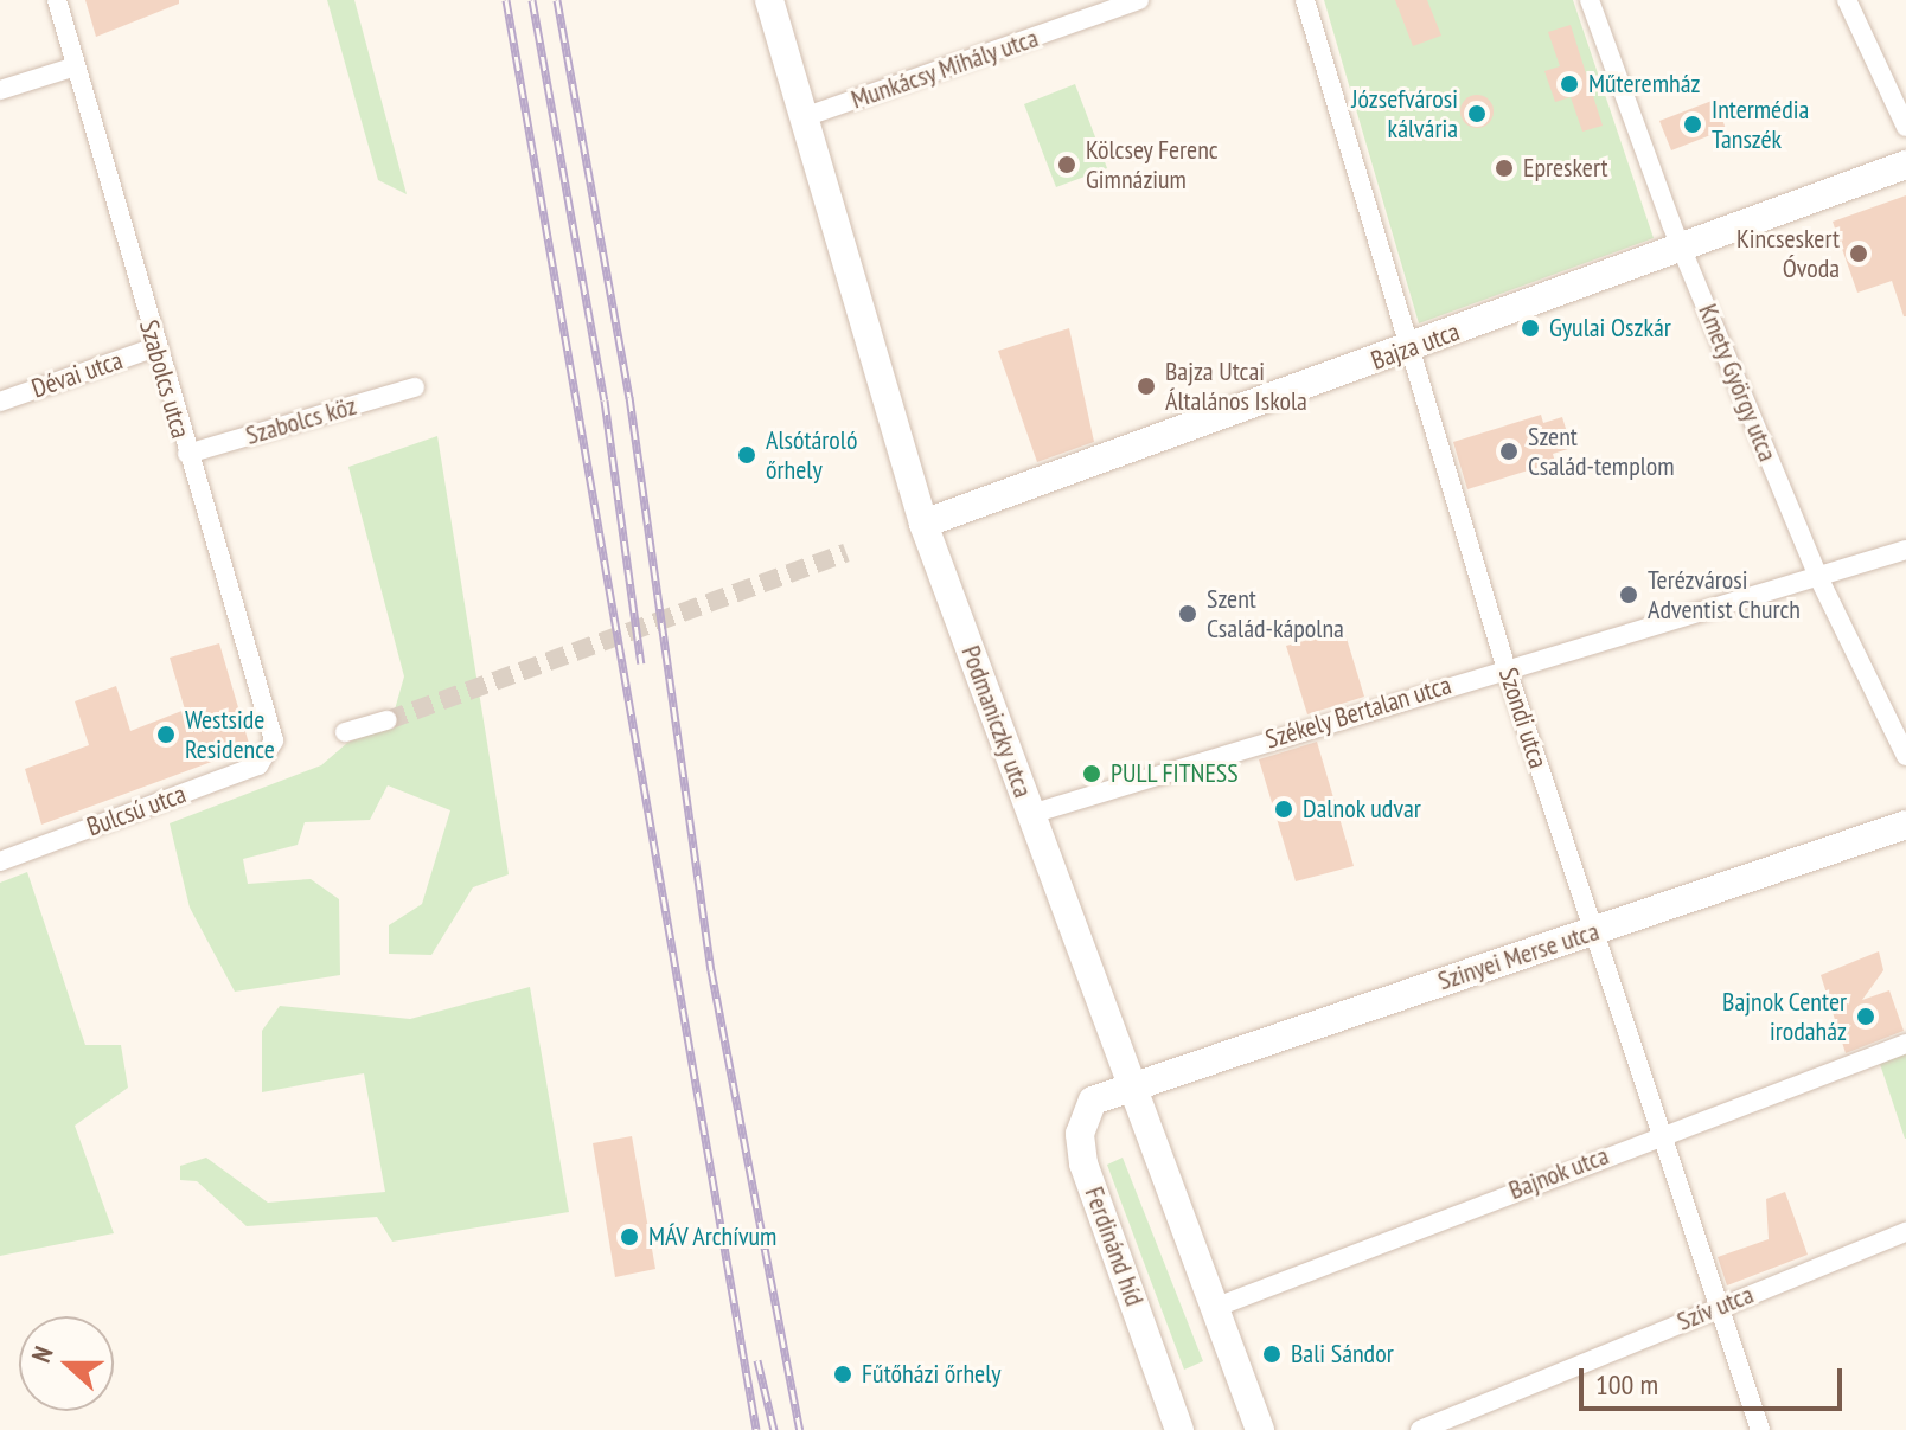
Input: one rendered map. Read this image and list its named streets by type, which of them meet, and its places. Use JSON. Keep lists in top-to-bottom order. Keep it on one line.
{"streets":{"street":["Munkácsy Mihály utca","Bajza utca","Dévai utca","Szabolcs utca","Kmety György utca","Szabolcs köz","Székely Bertalan utca","Szondi utca","Podmaniczky utca","Bulcsú utca","Szinyei Merse utca","Bajnok utca","Ferdinánd híd","Szív utca"]},"crossings":[["Munkácsy Mihály utca","Podmaniczky utca"],["Bajza utca","Kmety György utca"],["Bajza utca","Szondi utca"],["Bajza utca","Podmaniczky utca"],["Dévai utca","Szabolcs utca"],["Szabolcs utca","Szabolcs köz"],["Szabolcs utca","Bulcsú utca"],["Kmety György utca","Székely Bertalan utca"],["Székely Bertalan utca","Szondi utca"],["Székely Bertalan utca","Podmaniczky utca"],["Szondi utca","Szinyei Merse utca"],["Szondi utca","Bajnok utca"],["Szondi utca","Szív utca"],["Podmaniczky utca","Szinyei Merse utca"],["Podmaniczky utca","Bajnok utca"],["Podmaniczky utca","Ferdinánd híd"],["Szinyei Merse utca","Ferdinánd híd"]],"places":["Műteremház","Józsefvárosi kálvária","Intermédia Tanszék","Kölcsey Ferenc Gimnázium","Epreskert","Kincseskert Óvoda","Gyulai Oszkár","Bajza Utcai Általános Iskola","Szent Család-templom","Alsótároló őrhely","Terézvárosi Adventist Church","Szent Család-kápolna","Westside Residence","PULL FITNESS","Dalnok udvar","Bajnok Center irodaház","MÁV Archívum","Bali Sándor","Fűtőházi őrhely"],"scale_bar":"100 m","north":"left"}
